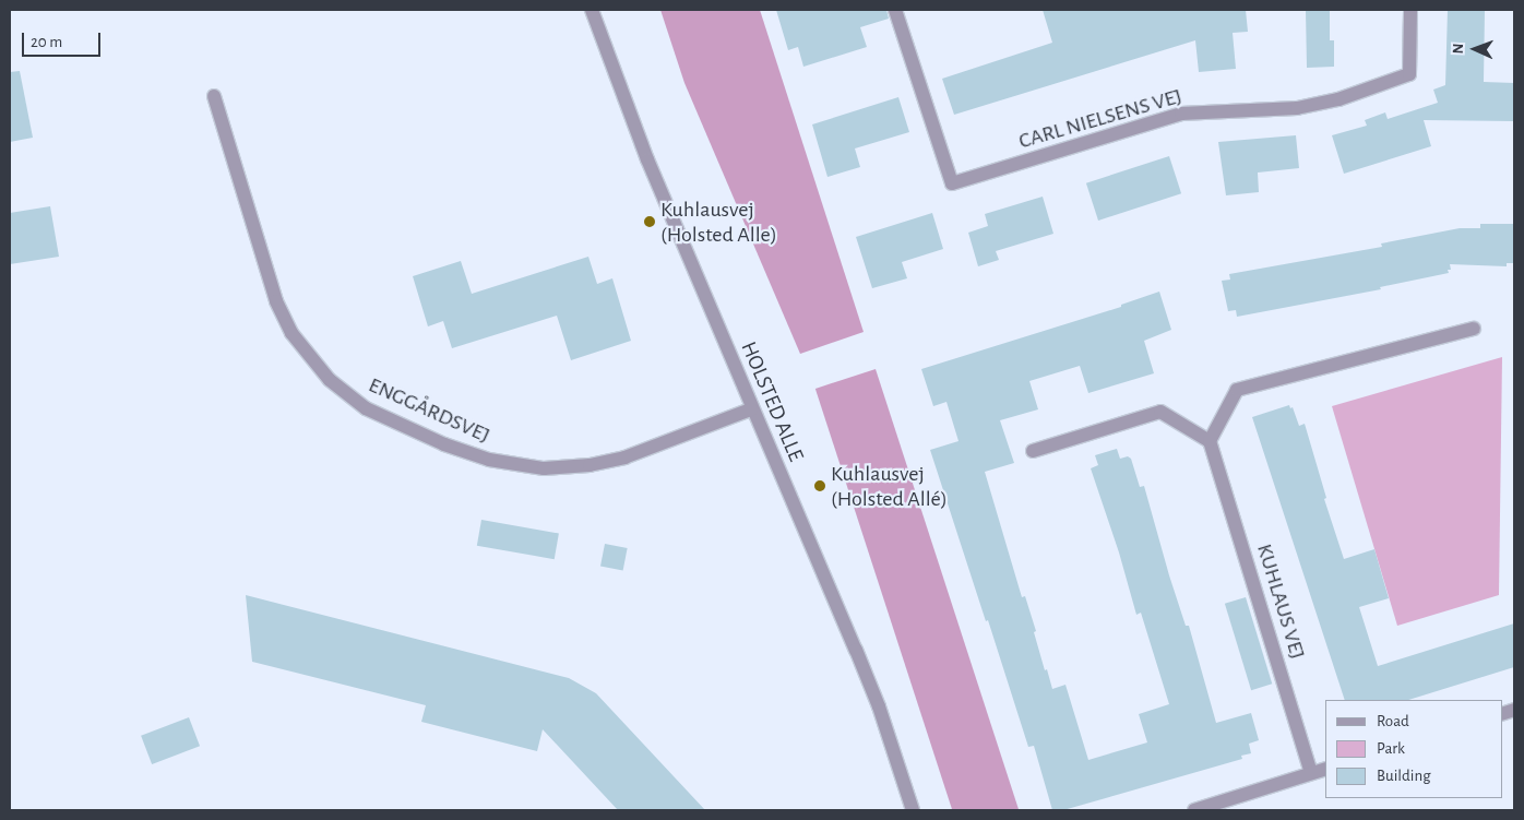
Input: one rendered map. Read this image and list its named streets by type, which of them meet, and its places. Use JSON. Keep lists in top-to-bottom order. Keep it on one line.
{"streets":{"street":["CARL NIELSENS VEJ","HOLSTED ALLE","ENGGÅRDSVEJ","KUHLAUS VEJ"]},"crossings":[["HOLSTED ALLE","ENGGÅRDSVEJ"]],"places":["Kuhlausvej (Holsted Alle)","Kuhlausvej (Holsted Allé)"],"legend":["Road","Park","Building"],"scale_bar":"20 m","north":"left"}
